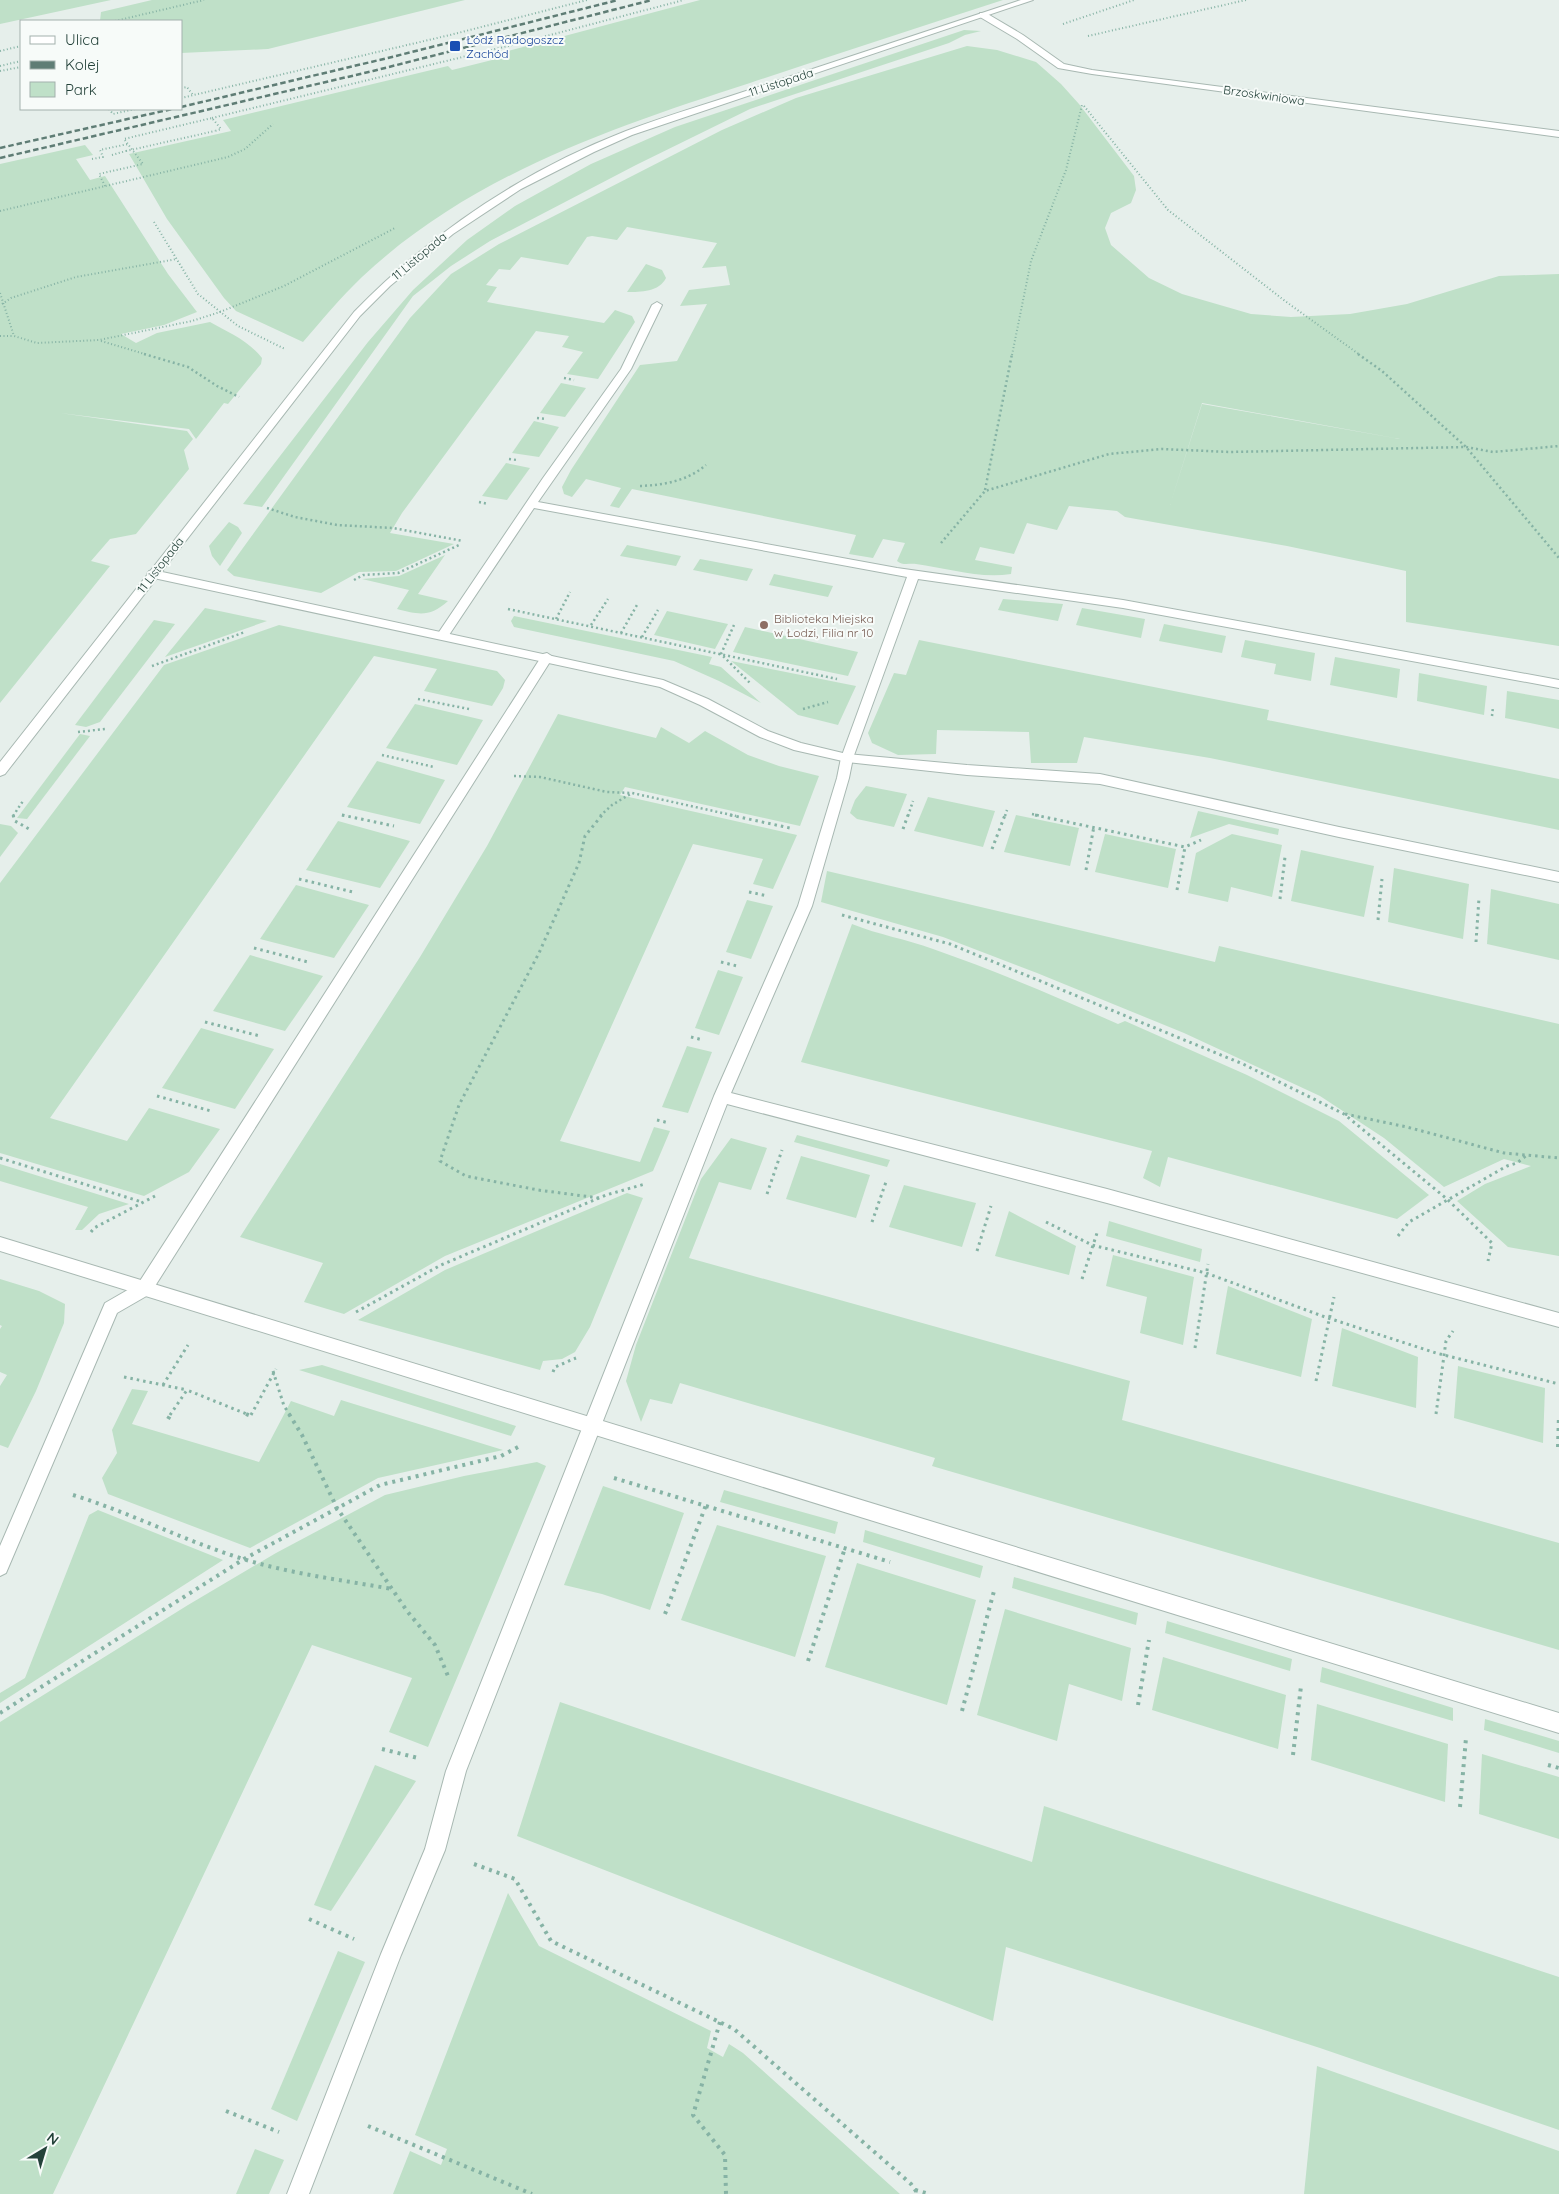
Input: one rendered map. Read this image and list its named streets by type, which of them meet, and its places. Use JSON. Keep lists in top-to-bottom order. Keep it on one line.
{"streets":{"street":["11 Listopada","Brzoskwiniowa"]},"crossings":[["11 Listopada","Brzoskwiniowa"]],"places":{"transit":["Łódź Radogoszcz Zachód"],"other":["Biblioteka Miejska w Łodzi, Filia nr 10"]},"legend":["Ulica","Kolej","Park"],"north":"top right"}
